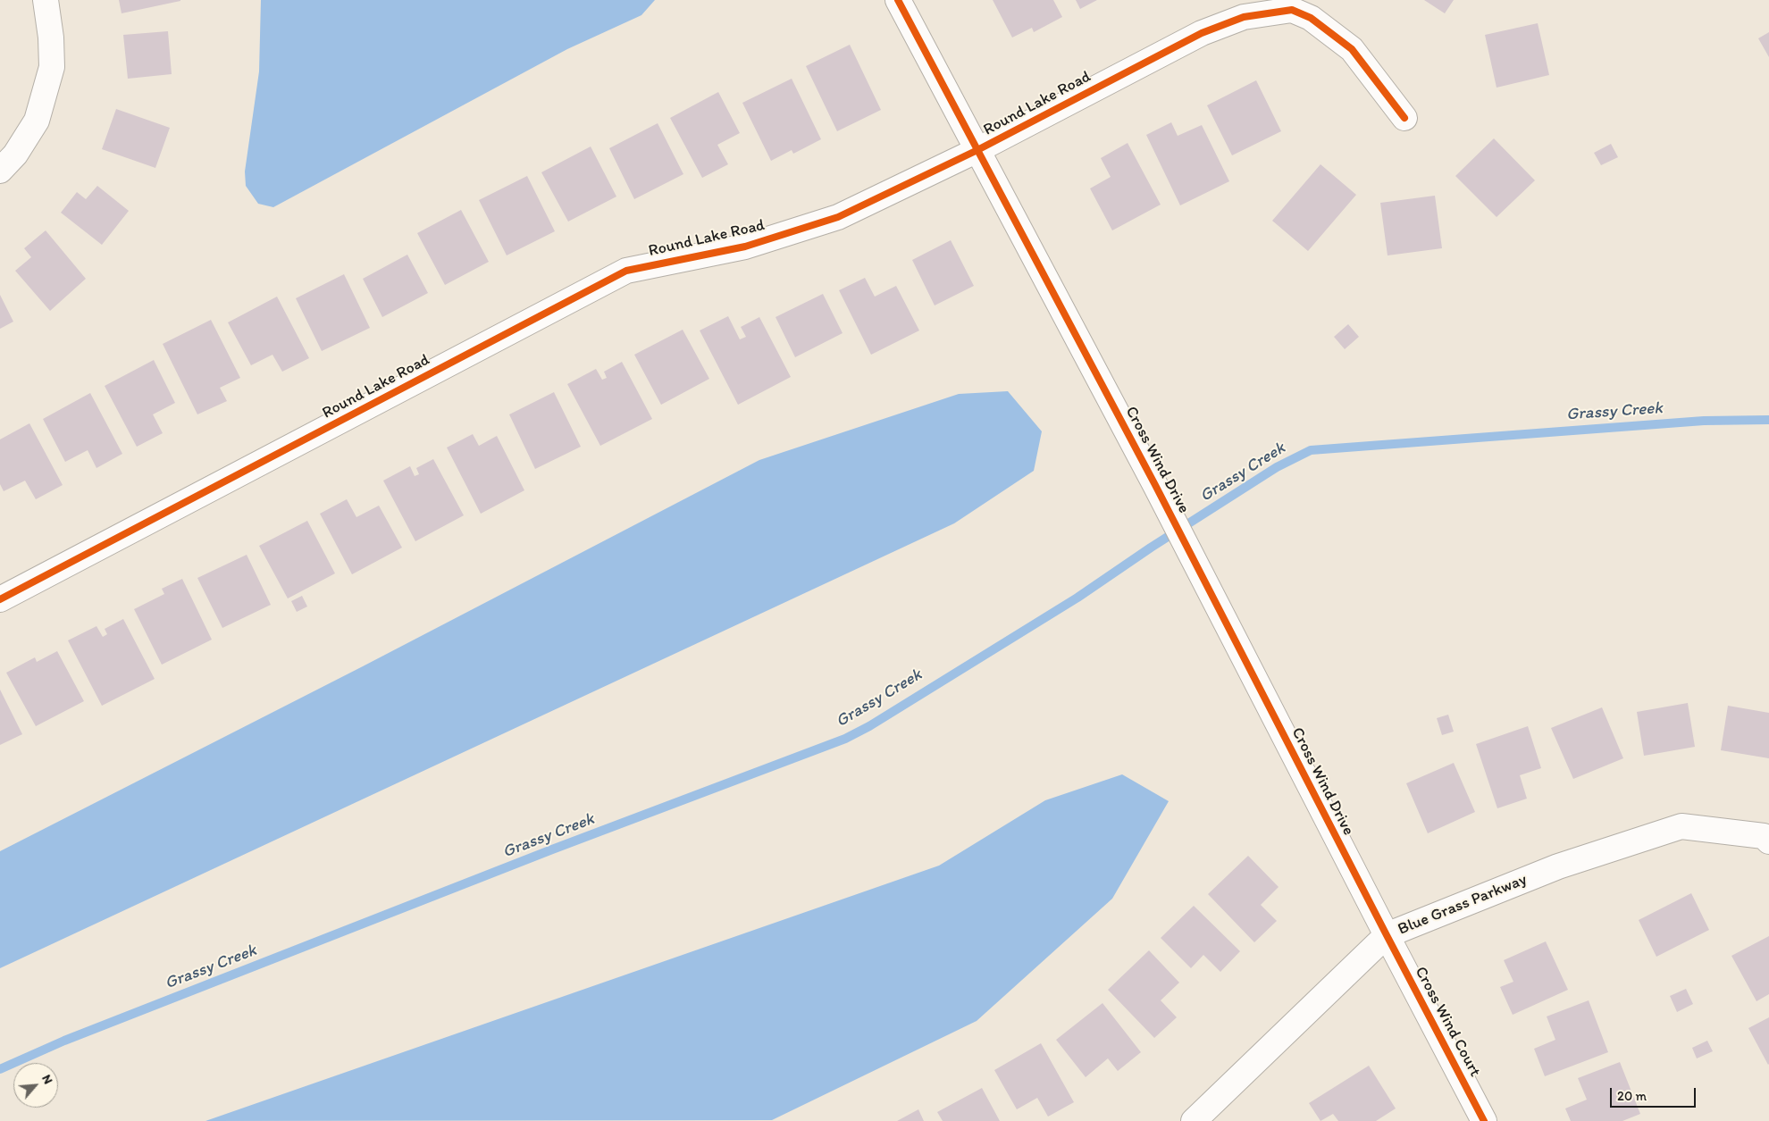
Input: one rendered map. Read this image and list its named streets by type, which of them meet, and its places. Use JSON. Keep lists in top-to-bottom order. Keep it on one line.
{"streets":{"street":["Round Lake Road","Cross Wind Drive","Blue Grass Parkway","Cross Wind Court"]},"crossings":[["Round Lake Road","Cross Wind Drive"],["Cross Wind Drive","Blue Grass Parkway"],["Cross Wind Drive","Cross Wind Court"],["Blue Grass Parkway","Cross Wind Court"]],"water":["Grassy Creek"],"scale_bar":"20 m","north":"top right"}
